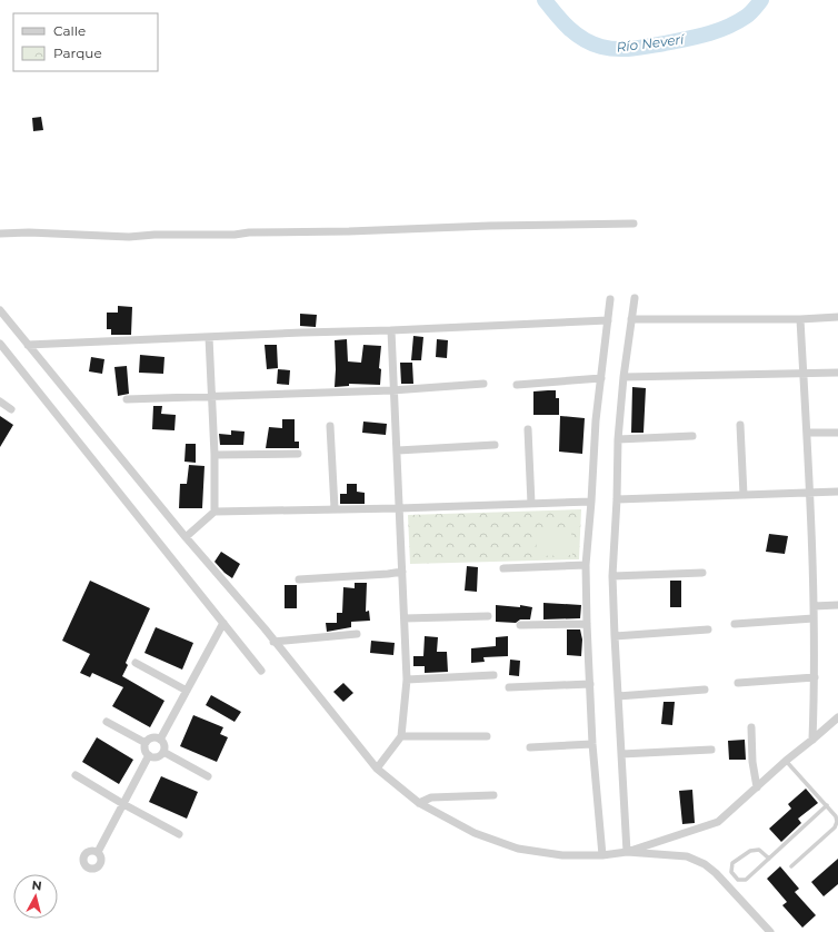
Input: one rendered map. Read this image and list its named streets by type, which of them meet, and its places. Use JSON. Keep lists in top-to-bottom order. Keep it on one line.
{"water":["Río Neverí"],"legend":["Calle","Parque"],"north":"top"}
